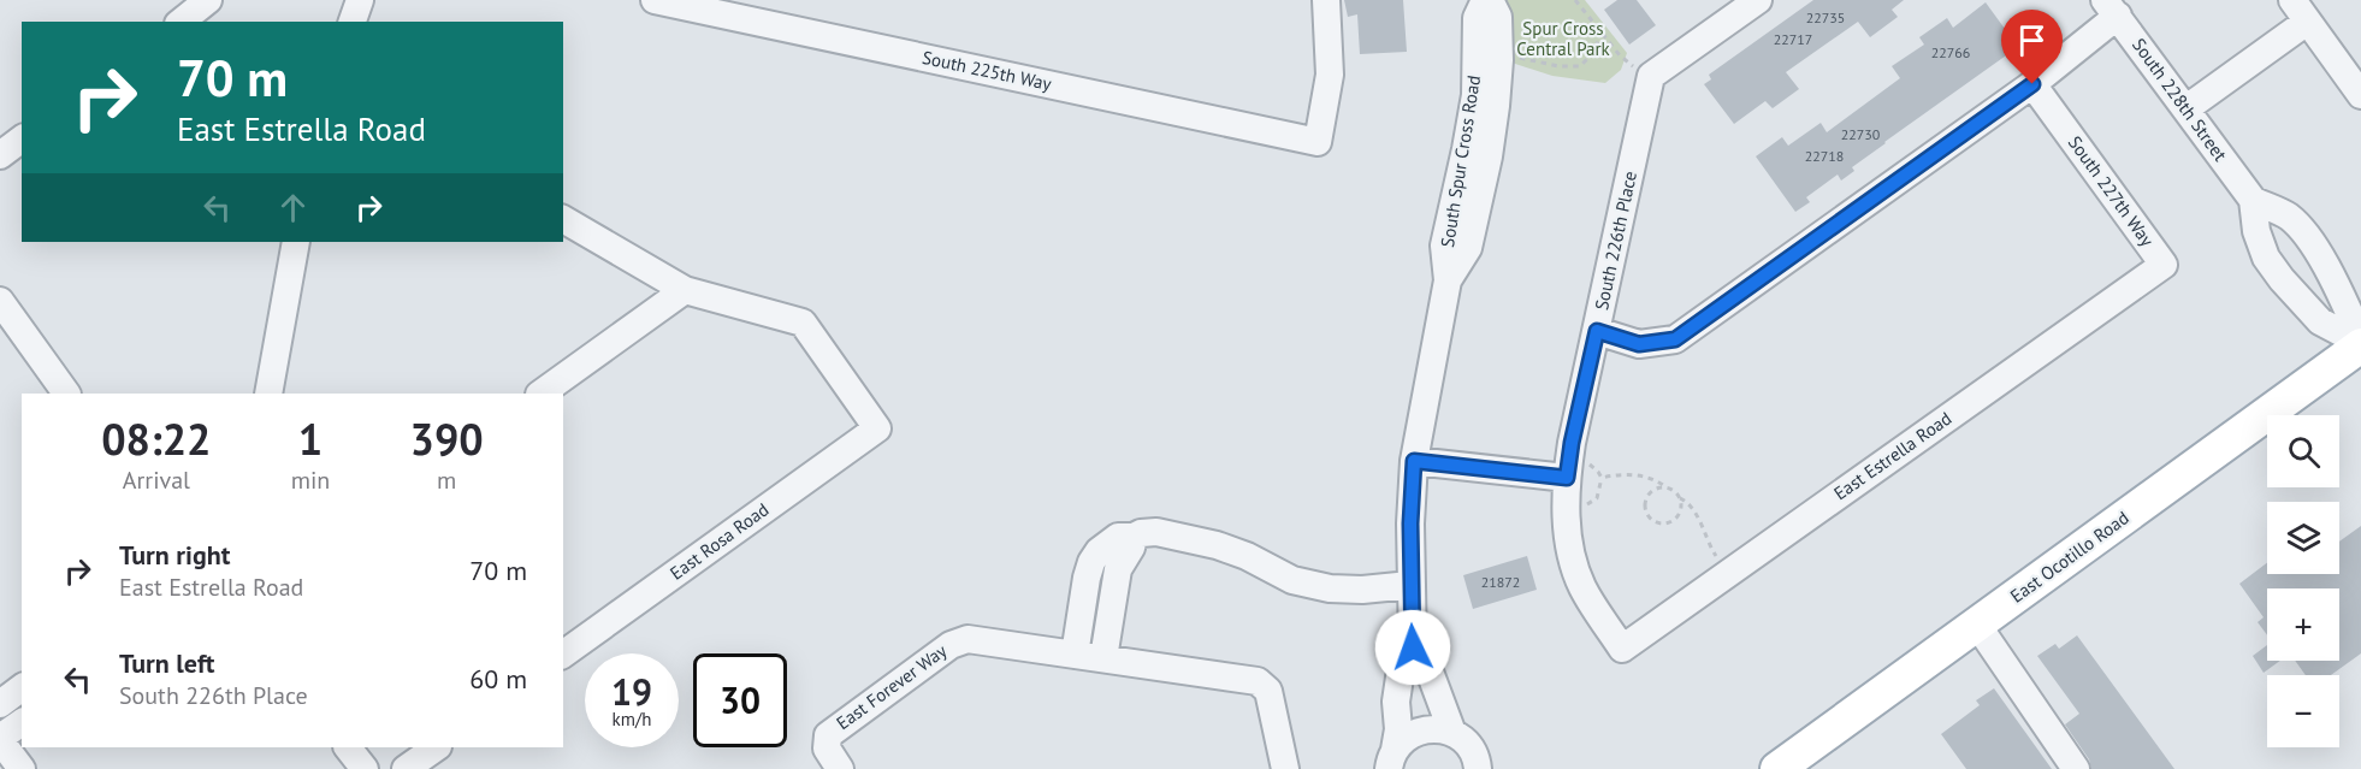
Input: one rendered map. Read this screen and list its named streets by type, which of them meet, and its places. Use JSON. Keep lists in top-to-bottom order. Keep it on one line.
{"streets":{"main road":["East Ocotillo Road"],"street":["South 225th Way","South 228th Street","South Spur Cross Road","South 227th Way","South 226th Place","East Estrella Road","East Rosa Road","East Forever Way"]},"crossings":[["South 228th Street","East Ocotillo Road"],["South 227th Way","East Estrella Road"],["South 226th Place","East Estrella Road"]],"parks":["Spur Cross Central Park"],"house_numbers":["22735","22717","22766","22730","22718","21872"],"page":{"turn":["70 m","East Estrella Road"],"eta":["08:22","Arrival","1","min","390","m"],"map_buttons":["+","−"],"list":[{"name":"Turn right","note":"East Estrella Road","value":"70 m"},{"name":"Turn left","note":"South 226th Place","value":"60 m"}],"speed":"19 km/h","limit":"30"}}
